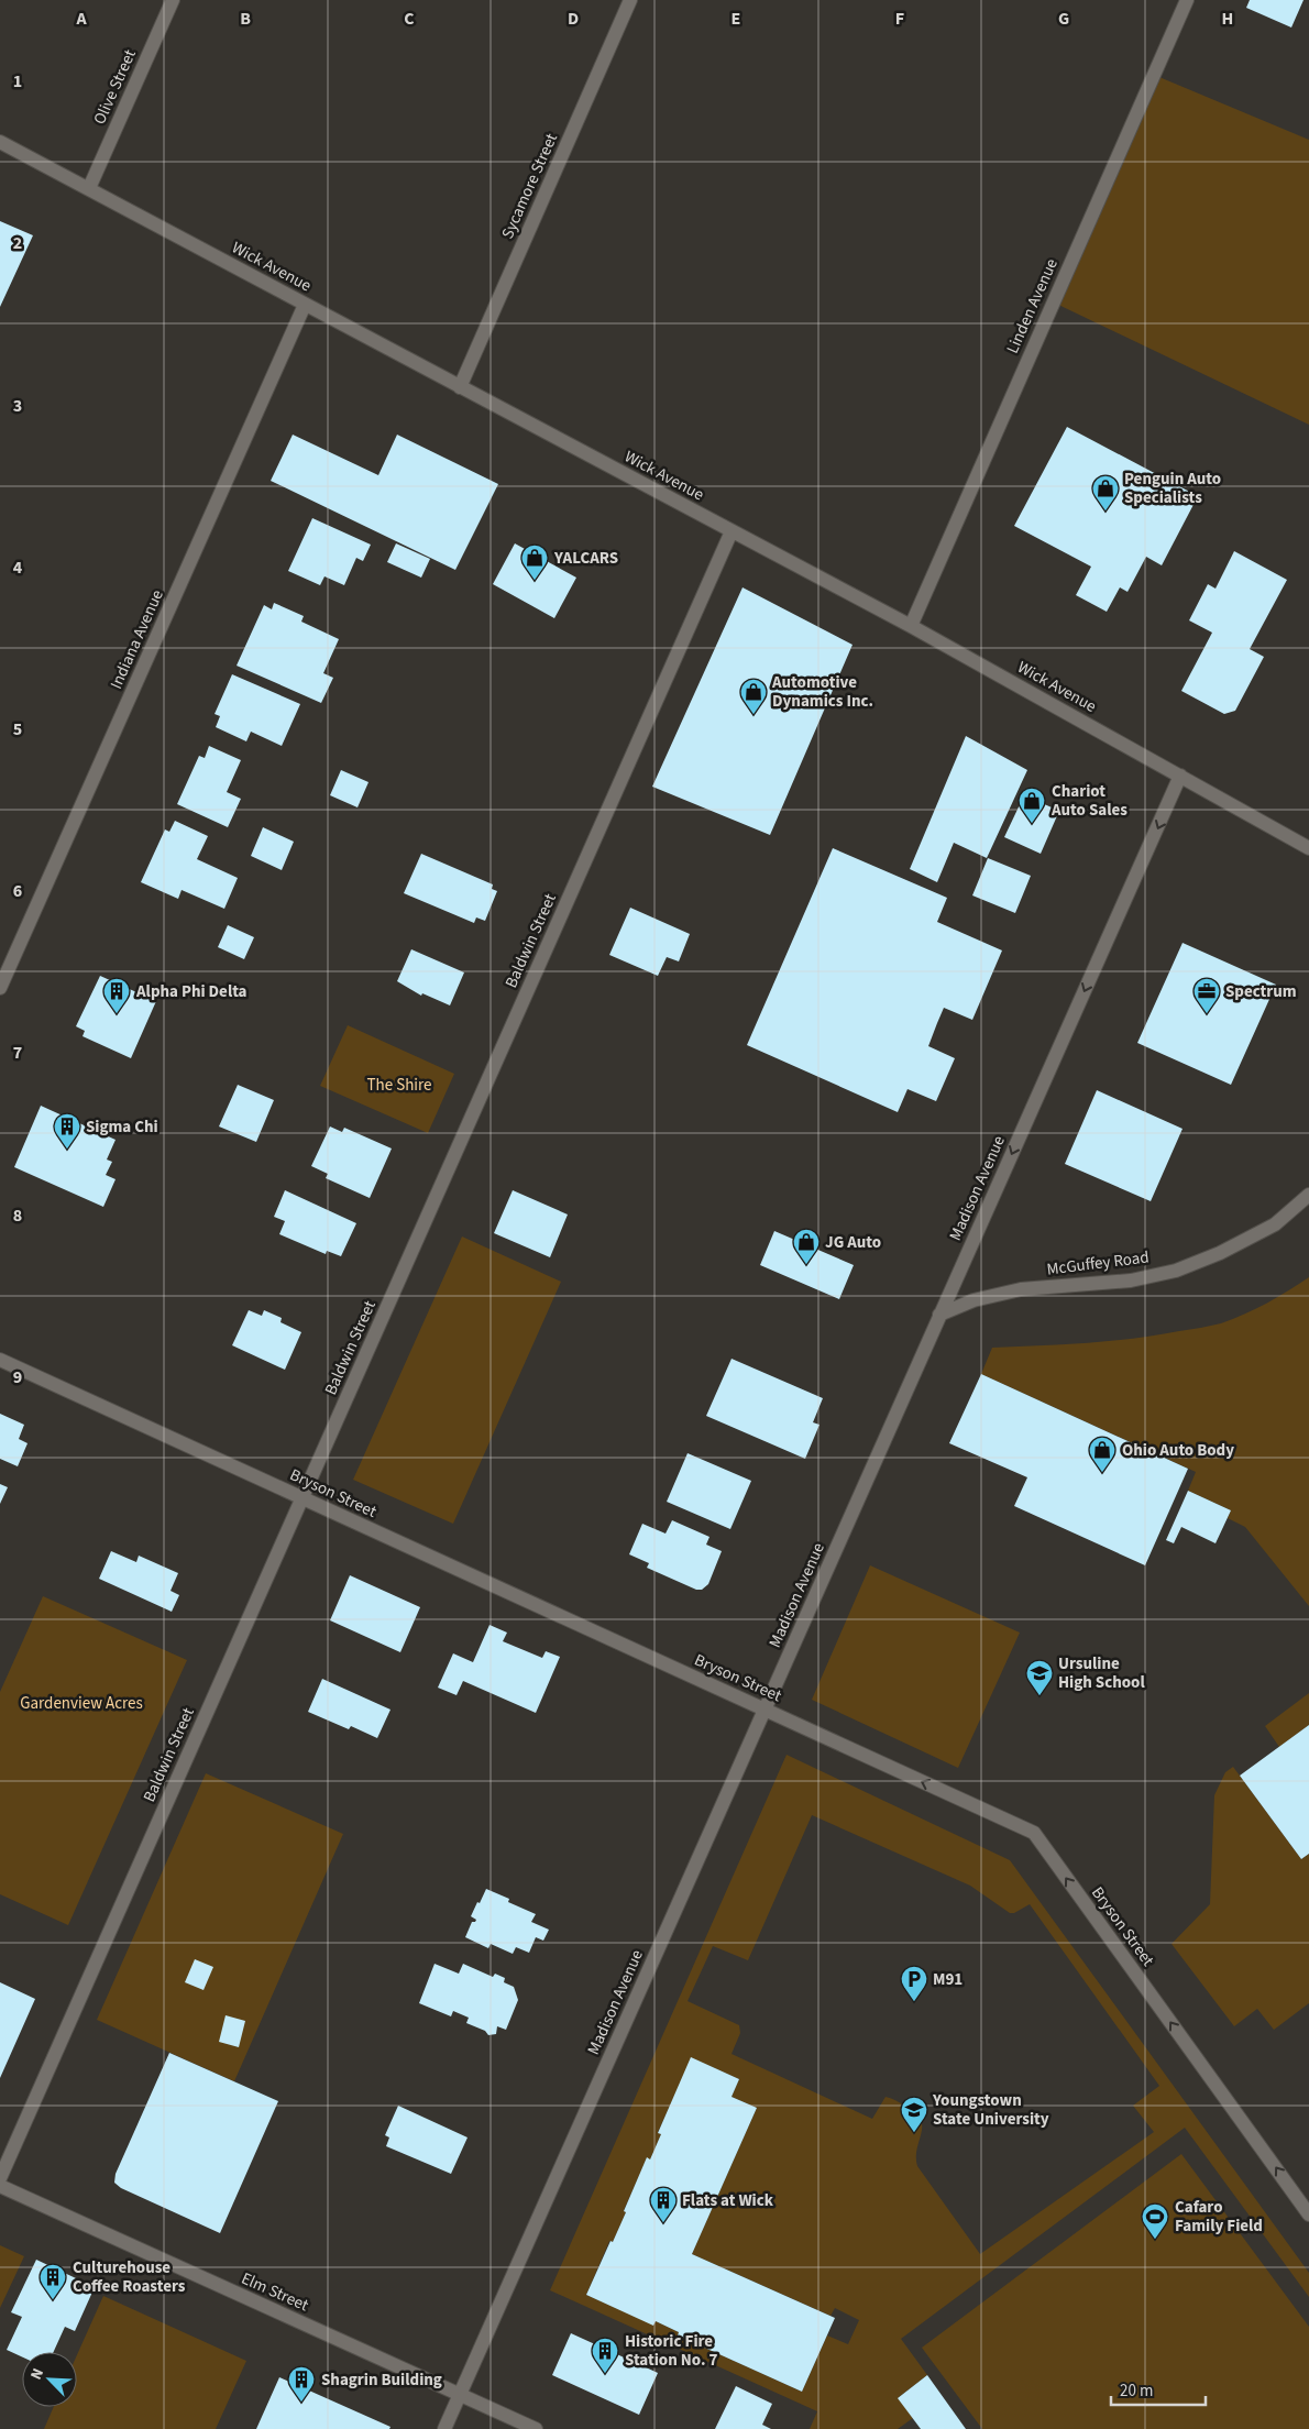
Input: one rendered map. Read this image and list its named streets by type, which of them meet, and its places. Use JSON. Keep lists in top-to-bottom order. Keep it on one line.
{"streets":{"street":["Olive Street","Sycamore Street","Wick Avenue","Linden Avenue","Indiana Avenue","Baldwin Street","Madison Avenue","McGuffey Road","Bryson Street","Elm Street"]},"crossings":[["Olive Street","Wick Avenue"],["Sycamore Street","Wick Avenue"],["Wick Avenue","Linden Avenue"],["Wick Avenue","Indiana Avenue"],["Wick Avenue","Baldwin Street"],["Wick Avenue","Madison Avenue"],["Baldwin Street","Bryson Street"],["Madison Avenue","McGuffey Road"],["Madison Avenue","Bryson Street"],["Madison Avenue","Elm Street"]],"one_way":["Bryson Street"],"parks":["The Shire","Gardenview Acres"],"places":{"shop":["Penguin Auto Specialists","YALCARS","Automotive Dynamics Inc.","Chariot Auto Sales","JG Auto","Ohio Auto Body"],"building":["Alpha Phi Delta","Sigma Chi","Flats at Wick","Culturehouse Coffee Roasters","Historic Fire Station No. 7","Shagrin Building"],"office":["Spectrum"],"school or university":["Ursuline High School","Youngstown State University"],"parking":["M91"],"sports":["Cafaro Family Field"]},"scale_bar":"20 m","north":"top left","grid":{"columns":["A","B","C","D","E","F","G","H"],"rows":["1","2","3","4","5","6","7","8","9"]}}
